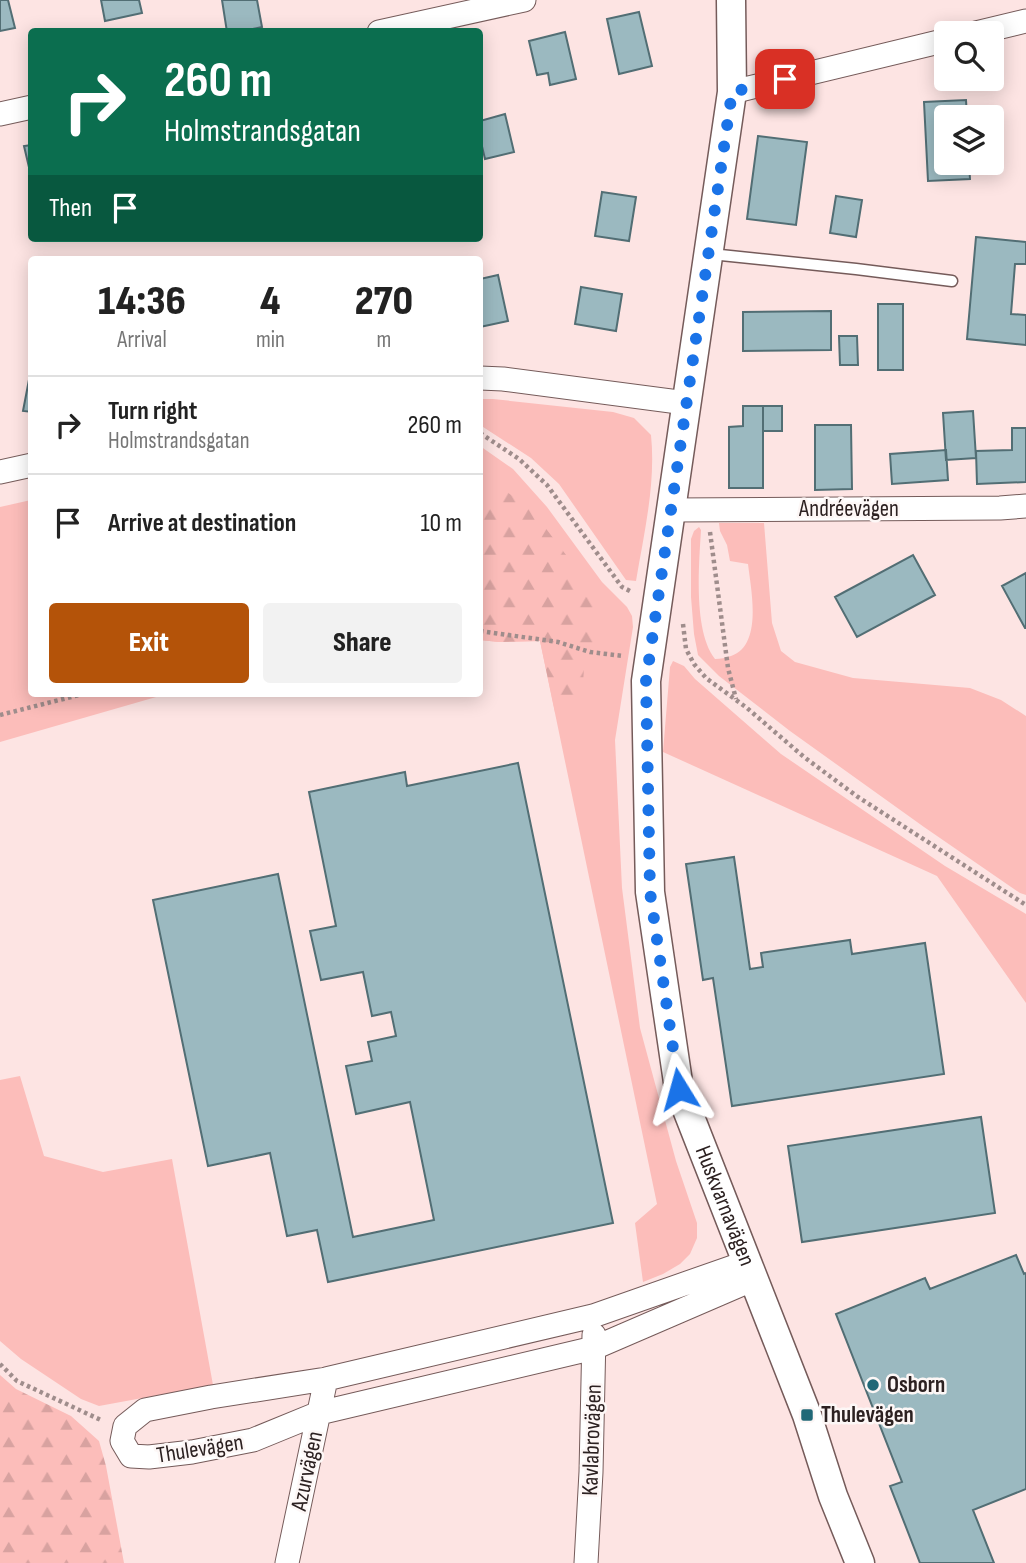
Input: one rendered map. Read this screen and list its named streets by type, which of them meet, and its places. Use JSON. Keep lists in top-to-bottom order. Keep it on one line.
{"streets":{"street":["Andréevägen","Huskvarnavägen","Kavlabrovägen","Thulevägen","Azurvägen"]},"crossings":[["Andréevägen","Huskvarnavägen"],["Huskvarnavägen","Thulevägen"],["Kavlabrovägen","Thulevägen"],["Thulevägen","Azurvägen"]],"places":{"other":["Osborn"],"transit":["Thulevägen"]},"page":{"turn":["260 m","Holmstrandsgatan"],"then":"Then","eta":["14:36","Arrival","4","min","270","m"],"list":[{"name":"Turn right","note":"Holmstrandsgatan","value":"260 m"},{"name":"Arrive at destination","value":"10 m"}],"buttons":["Exit","Share"]}}
